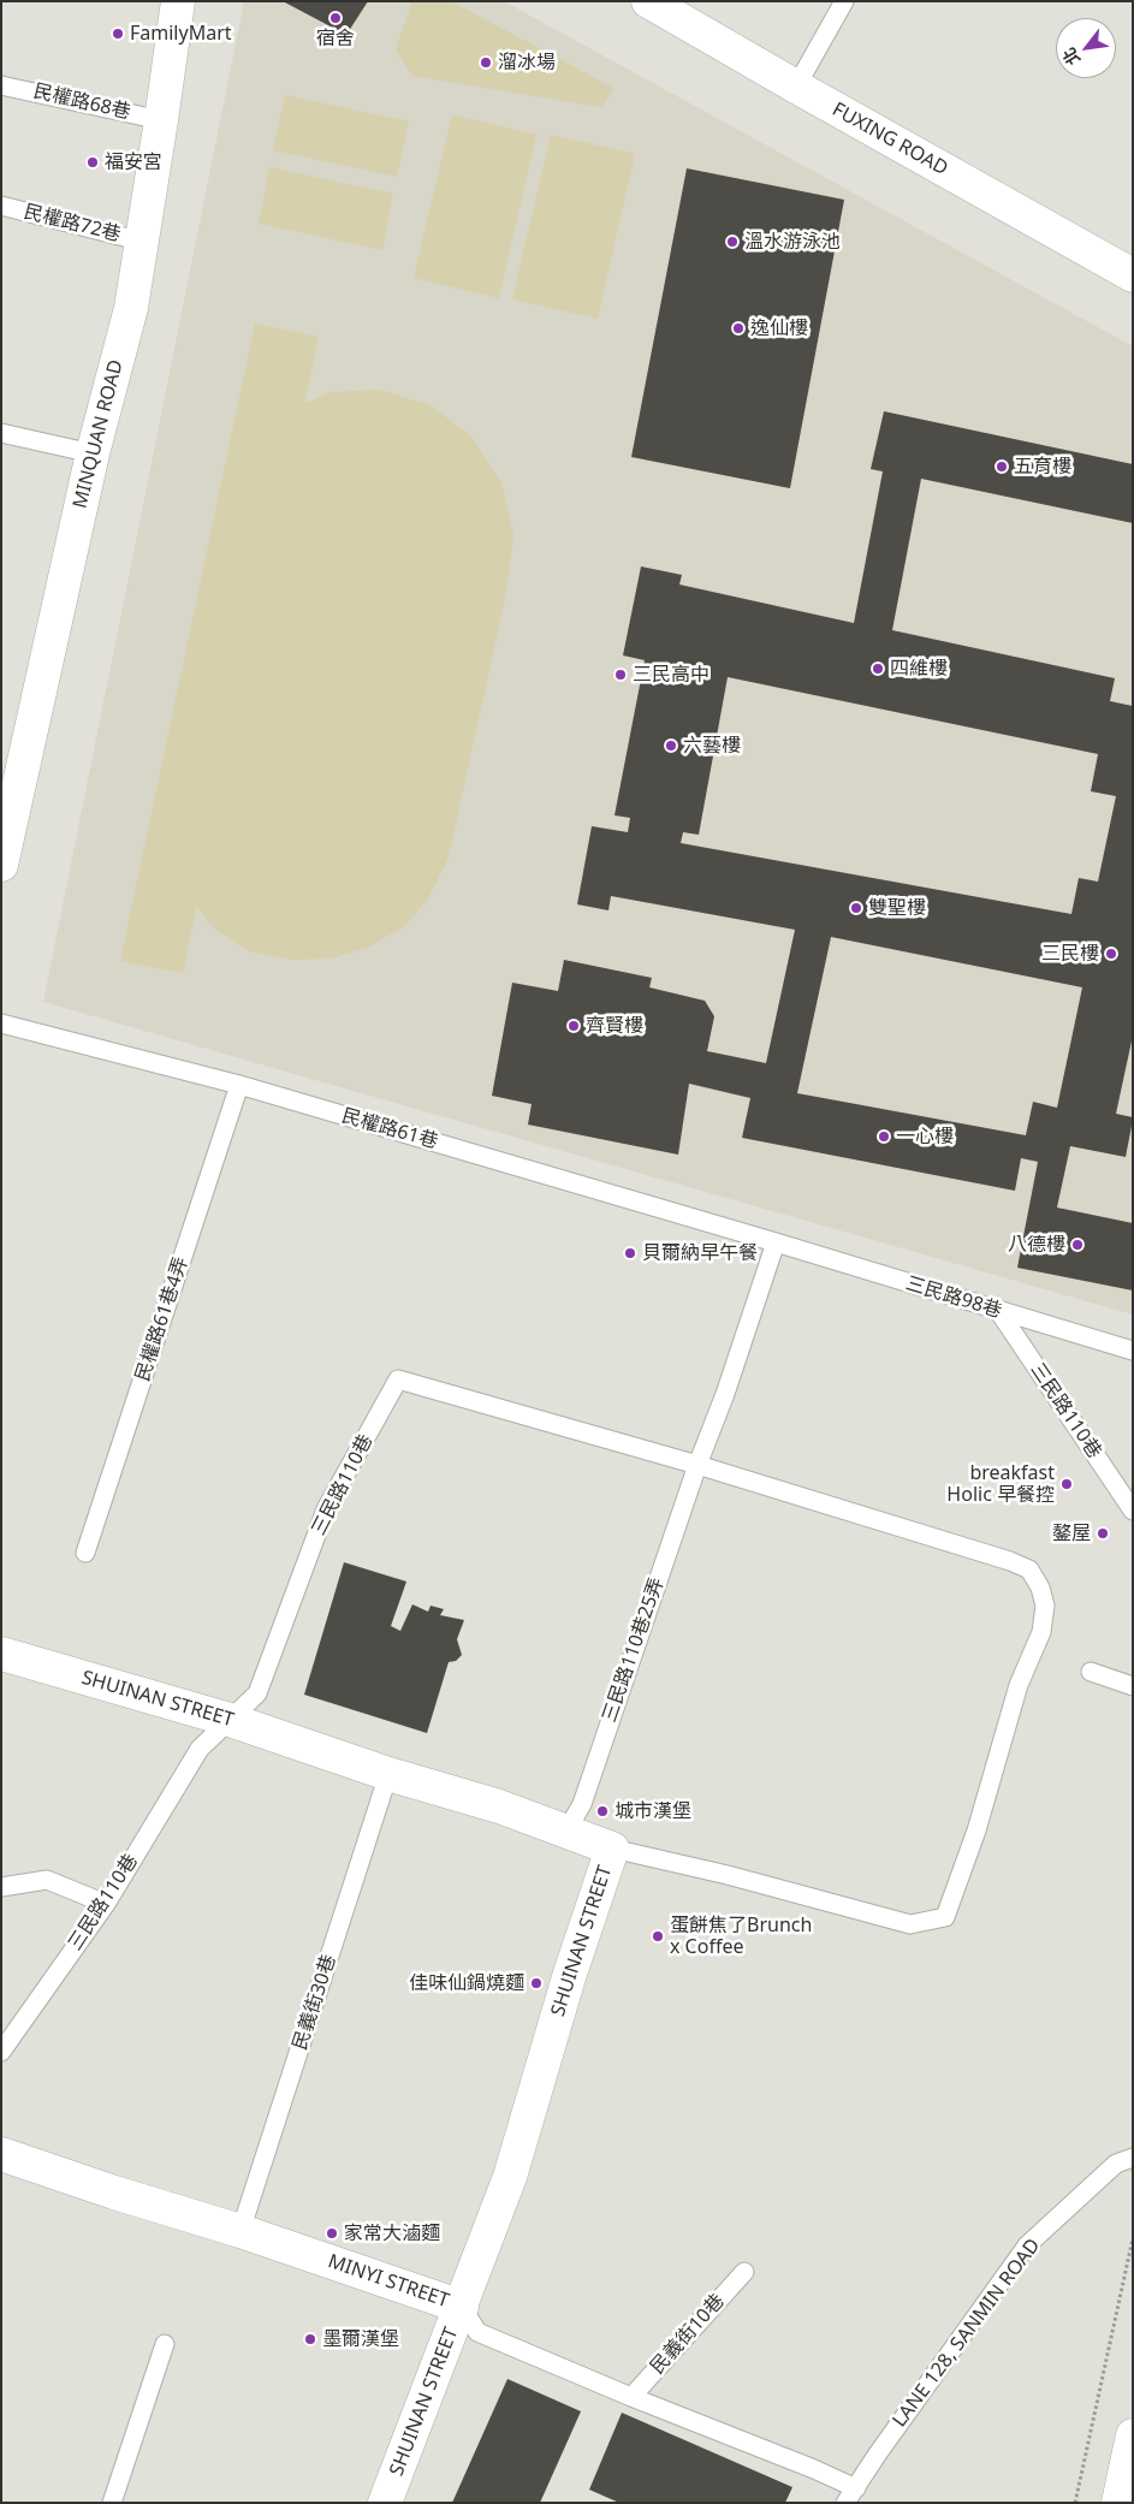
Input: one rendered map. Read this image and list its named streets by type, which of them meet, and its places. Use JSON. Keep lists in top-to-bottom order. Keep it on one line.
{"streets":{"street":["FUXING ROAD","MINQUAN ROAD","SHUINAN STREET","MINYI STREET"],"lane":["民權路68巷","民權路72巷","民權路61巷","三民路98巷","民權路61巷4弄","三民路110巷","三民路110巷25弄","民義街30巷","LANE 128, SANMIN ROAD","民義街10巷"]},"crossings":[["民權路68巷","MINQUAN ROAD"],["民權路72巷","MINQUAN ROAD"],["民權路61巷","三民路98巷"],["民權路61巷","民權路61巷4弄"],["三民路98巷","三民路110巷"],["三民路110巷","三民路110巷25弄"],["三民路110巷","SHUINAN STREET"],["三民路110巷25弄","SHUINAN STREET"],["SHUINAN STREET","民義街30巷"],["SHUINAN STREET","MINYI STREET"],["民義街30巷","MINYI STREET"],["MINYI STREET","LANE 128, SANMIN ROAD"],["MINYI STREET","民義街10巷"]],"places":["宿舍","FamilyMart","溜冰場","福安宮","溫水游泳池","逸仙樓","五育樓","四維樓","三民高中","六藝樓","雙聖樓","三民樓","齊賢樓","一心樓","八德樓","貝爾納早午餐","breakfast Holic 早餐控","鏊屋","城市漢堡","蛋餅焦了Brunch x Coffee","佳味仙鍋燒麵","家常大滷麵","墨爾漢堡"],"north":"bottom left"}
